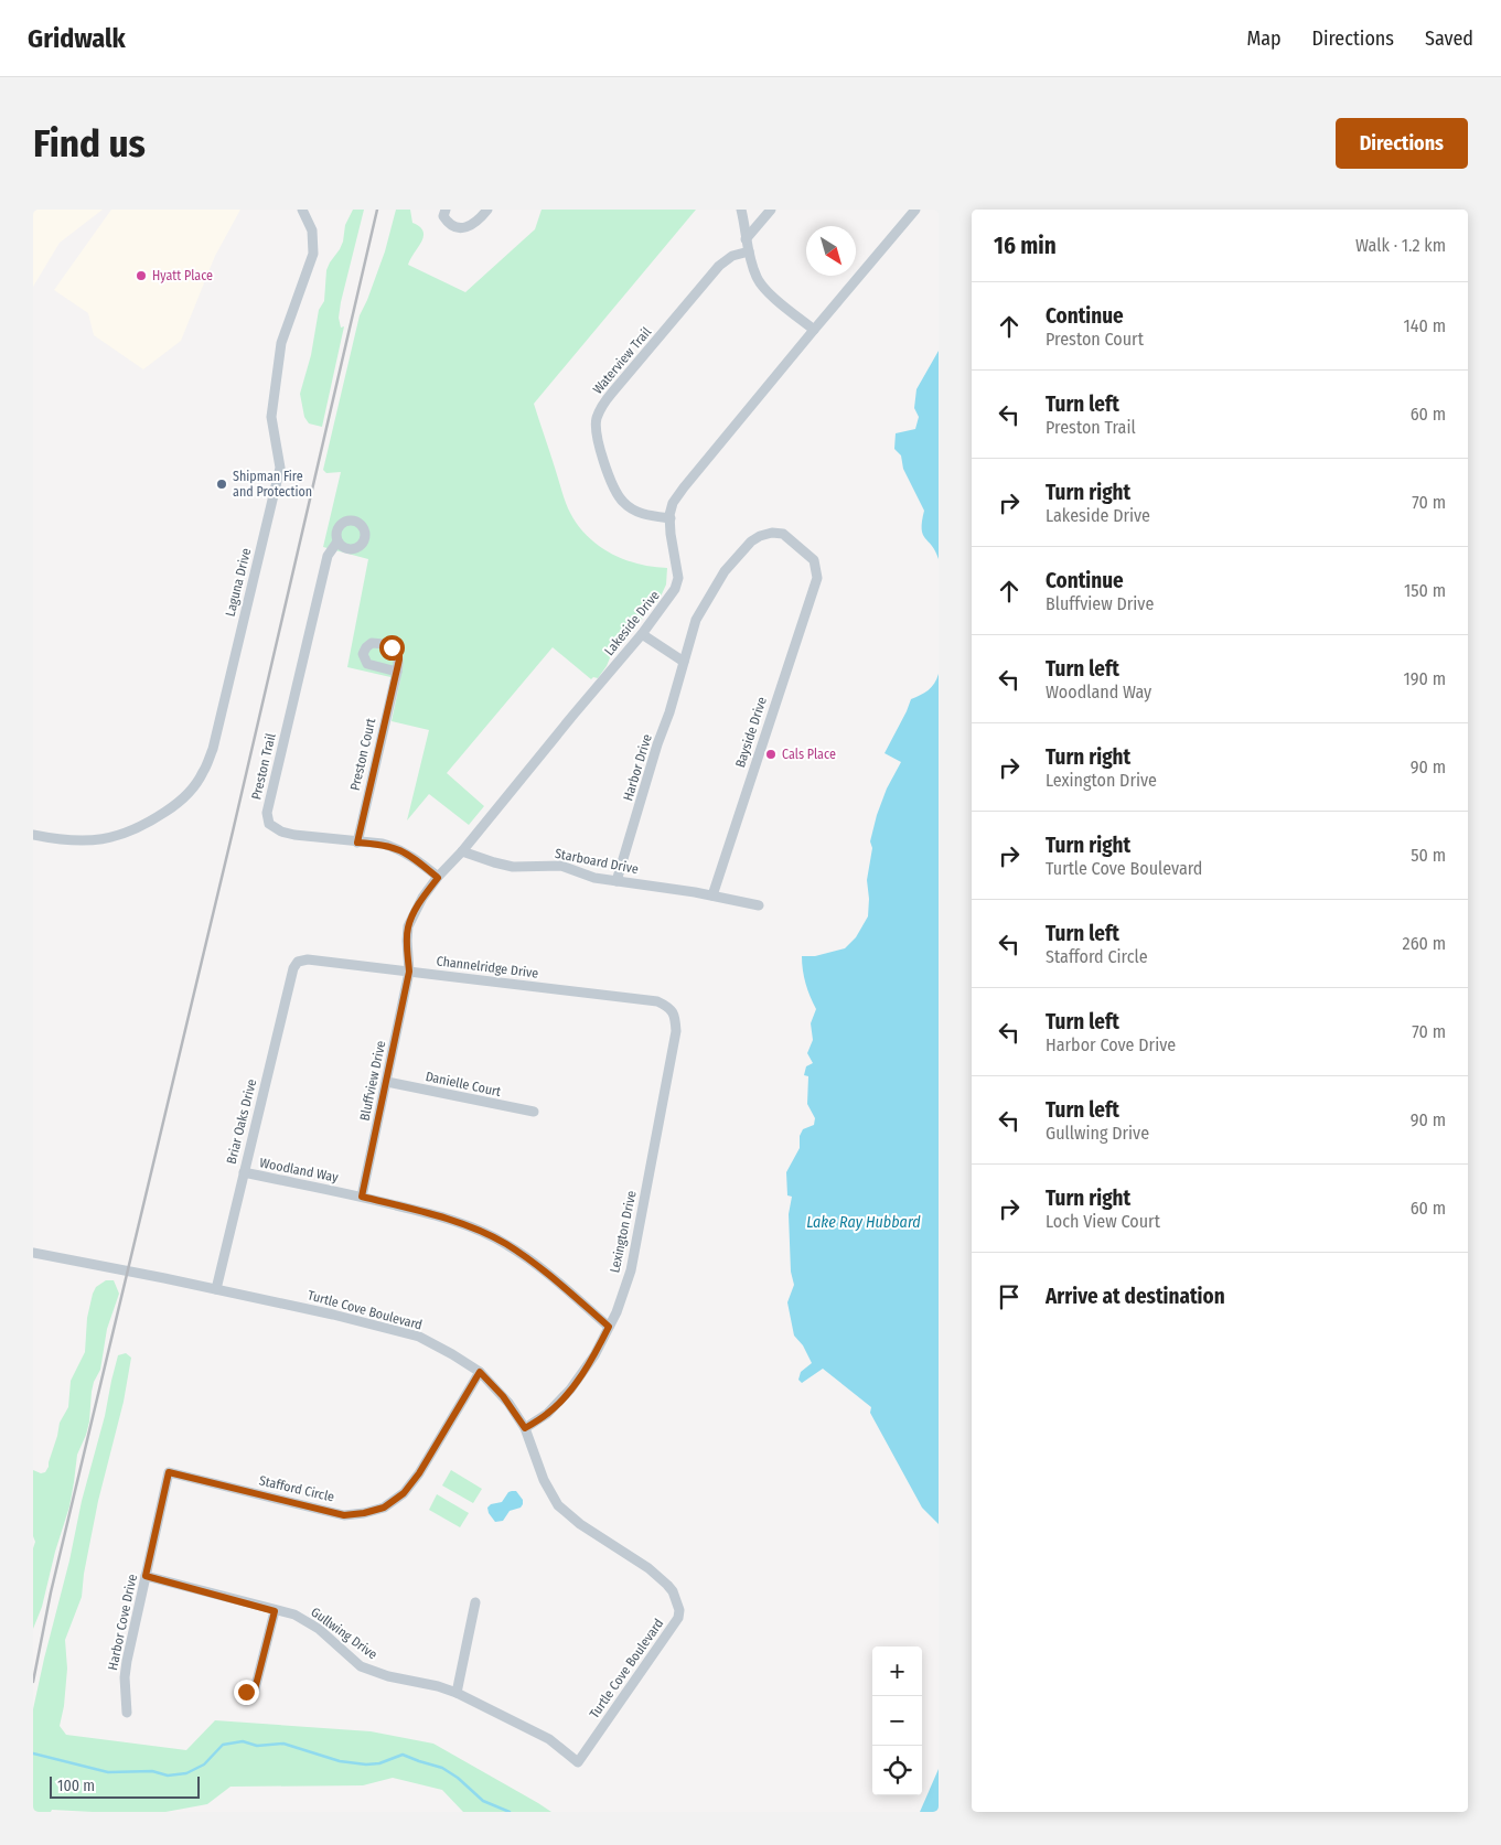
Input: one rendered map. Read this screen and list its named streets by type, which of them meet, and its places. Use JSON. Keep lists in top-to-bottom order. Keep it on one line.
{"streets":{"street":["Waterview Trail","Laguna Drive","Lakeside Drive","Bayside Drive","Preston Court","Preston Trail","Harbor Drive","Starboard Drive","Channelridge Drive","Bluffview Drive","Danielle Court","Briar Oaks Drive","Woodland Way","Lexington Drive","Turtle Cove Boulevard","Stafford Circle","Harbor Cove Drive","Gullwing Drive"]},"crossings":[["Waterview Trail","Lakeside Drive"],["Lakeside Drive","Preston Trail"],["Lakeside Drive","Starboard Drive"],["Lakeside Drive","Channelridge Drive"],["Lakeside Drive","Bluffview Drive"],["Bayside Drive","Harbor Drive"],["Bayside Drive","Starboard Drive"],["Preston Court","Preston Trail"],["Harbor Drive","Starboard Drive"],["Channelridge Drive","Bluffview Drive"],["Channelridge Drive","Briar Oaks Drive"],["Channelridge Drive","Lexington Drive"],["Bluffview Drive","Danielle Court"],["Bluffview Drive","Woodland Way"],["Briar Oaks Drive","Woodland Way"],["Briar Oaks Drive","Turtle Cove Boulevard"],["Woodland Way","Lexington Drive"],["Lexington Drive","Turtle Cove Boulevard"],["Turtle Cove Boulevard","Stafford Circle"],["Turtle Cove Boulevard","Gullwing Drive"],["Stafford Circle","Harbor Cove Drive"],["Harbor Cove Drive","Gullwing Drive"]],"water":["Lake Ray Hubbard"],"places":["Hyatt Place","Shipman Fire and Protection","Cals Place"],"scale_bar":"100 m","north":"bottom right","page":{"header":"Gridwalk","nav":["Map","Directions","Saved"],"buttons":"Directions","title":"Find us","heading":["16 min","Walk · 1.2 km"],"list":[["Continue","Preston Court","140 m"],["Turn left","Preston Trail","60 m"],["Turn right","Lakeside Drive","70 m"],["Continue","Bluffview Drive","150 m"],["Turn left","Woodland Way","190 m"],["Turn right","Lexington Drive","90 m"],["Turn right","Turtle Cove Boulevard","50 m"],["Turn left","Stafford Circle","260 m"],["Turn left","Harbor Cove Drive","70 m"],["Turn left","Gullwing Drive","90 m"],["Turn right","Loch View Court","60 m"],"Arrive at destination"],"map_buttons":["+","−"],"scale":"100 m"}}
